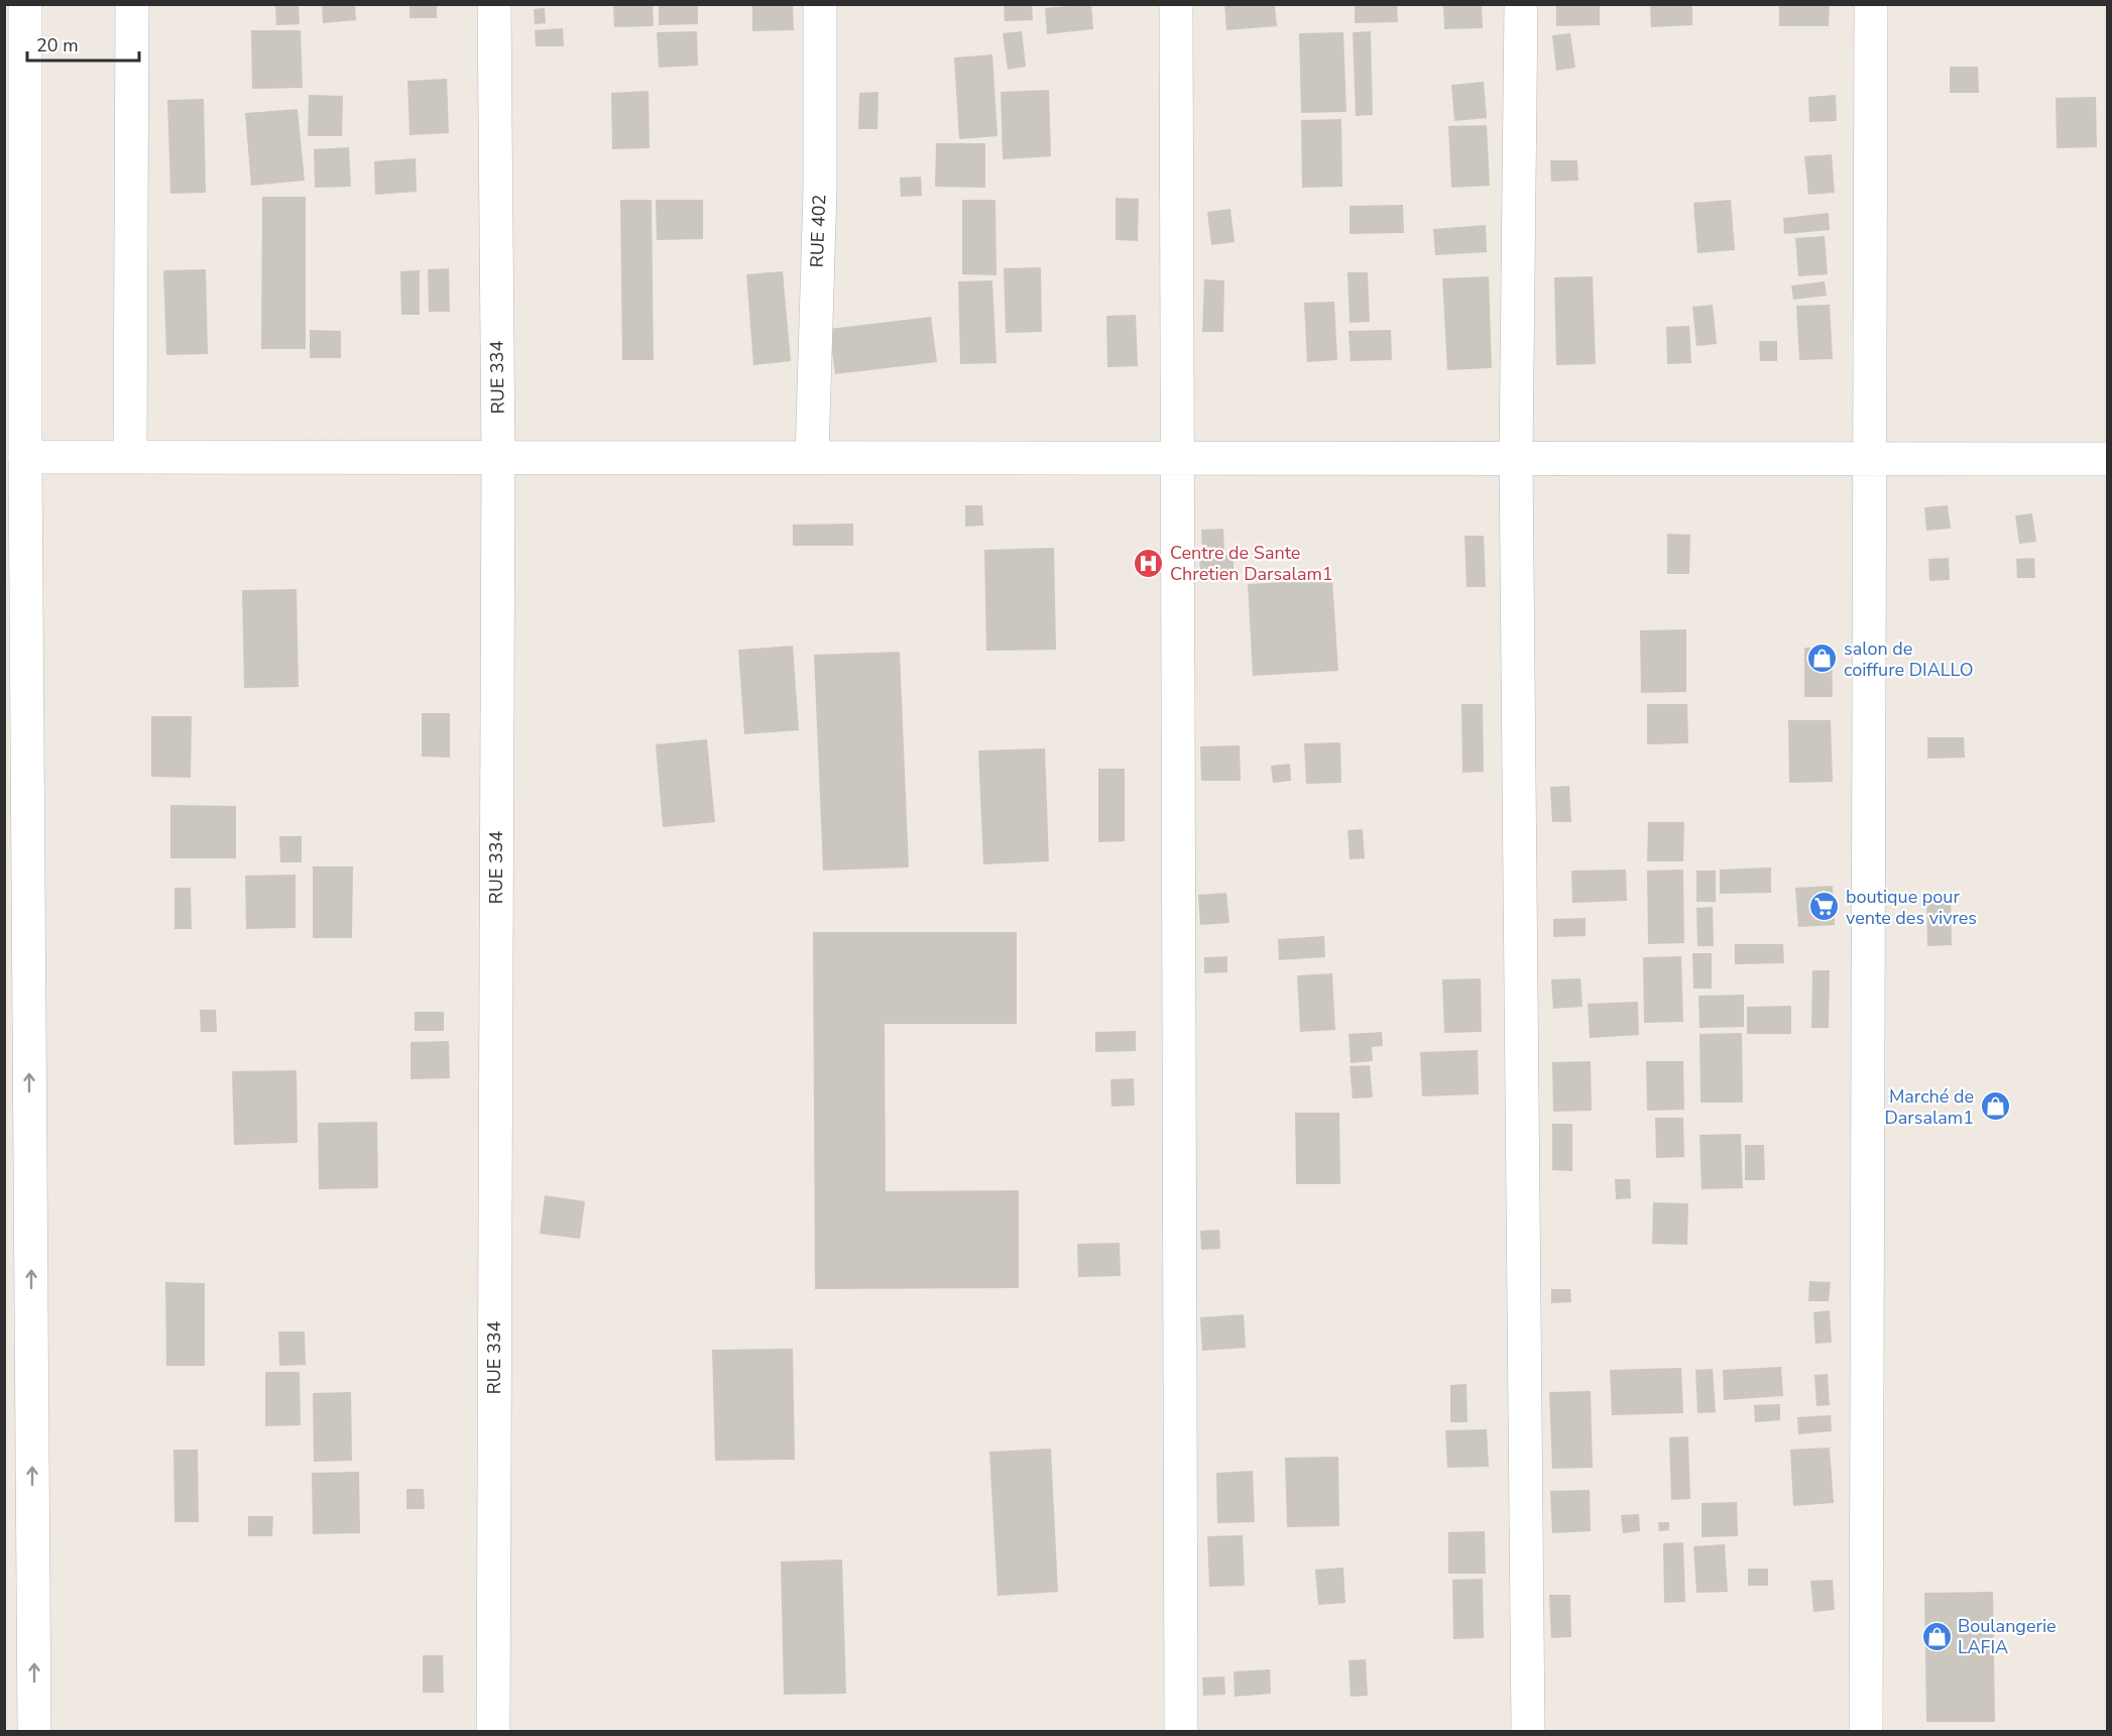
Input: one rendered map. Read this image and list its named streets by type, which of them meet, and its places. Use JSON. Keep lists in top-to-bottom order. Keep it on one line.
{"streets":{"street":["RUE 402","RUE 334"]},"places":{"hospital":["Centre de Sante Chretien Darsalam1"],"shop":["salon de coiffure DIALLO","Marché de Darsalam1","Boulangerie LAFIA"],"supermarket":["boutique pour vente des vivres"]},"scale_bar":"20 m"}
